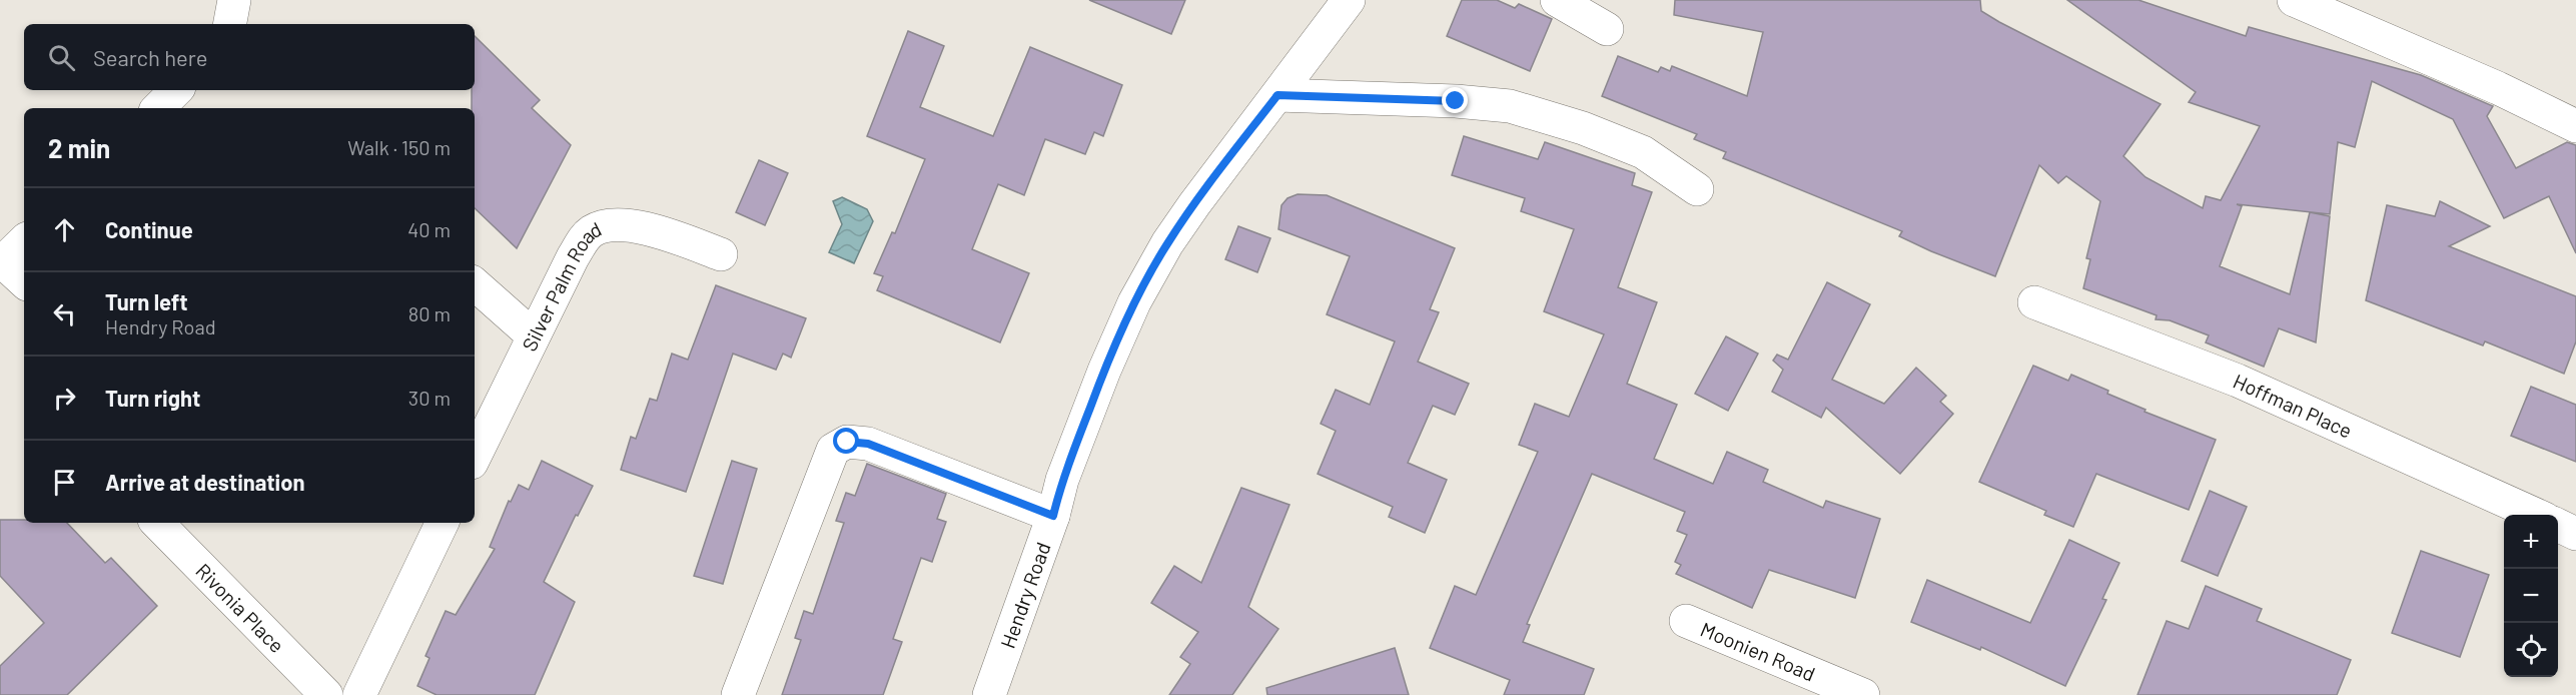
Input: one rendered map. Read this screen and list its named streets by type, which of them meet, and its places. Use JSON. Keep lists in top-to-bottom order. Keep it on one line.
{"streets":{"street":["Silver Palm Road","Hoffman Place","Hendry Road","Rivonia Place","Moonien Road"]},"page":{"search":"Search here","heading":["2 min","Walk · 150 m"],"list":[["Continue","40 m"],["Turn left","Hendry Road","80 m"],["Turn right","30 m"],"Arrive at destination"],"map_buttons":["+","−"]}}
